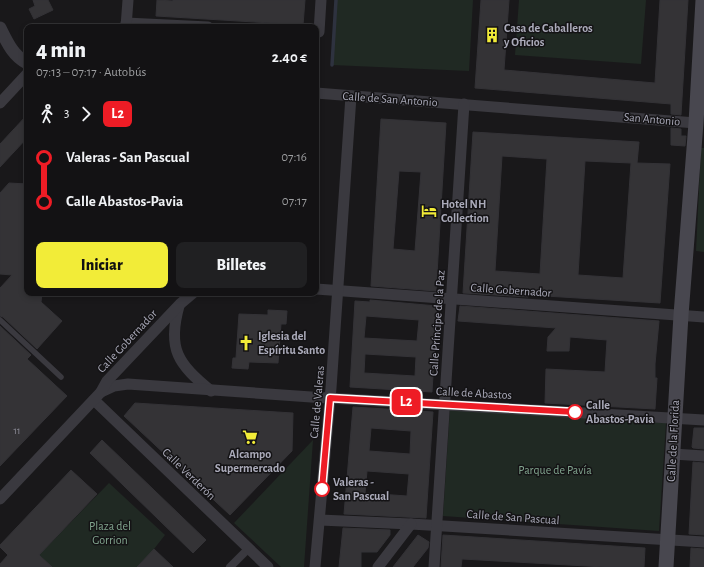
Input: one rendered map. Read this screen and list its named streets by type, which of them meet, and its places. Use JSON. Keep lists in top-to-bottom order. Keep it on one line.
{"streets":{"main road":["San Antonio","Calle de la Florida"],"street":["Calle de San Antonio","Calle Gobernador","Calle Príncipe de la Paz","Calle de Abastos","Calle de Valeras","Calle Verderón","Calle de San Pascual"]},"crossings":[["Calle de San Antonio","San Antonio"],["Calle de San Antonio","Calle Príncipe de la Paz"],["Calle de San Antonio","Calle de Valeras"],["San Antonio","Calle Gobernador"],["San Antonio","Calle Príncipe de la Paz"],["San Antonio","Calle de la Florida"],["Calle Gobernador","Calle Príncipe de la Paz"],["Calle Gobernador","Calle de Abastos"],["Calle Gobernador","Calle de Valeras"],["Calle Gobernador","Calle de la Florida"],["Calle Gobernador","Calle Verderón"],["Calle Príncipe de la Paz","Calle de Abastos"],["Calle Príncipe de la Paz","Calle de San Pascual"],["Calle de Abastos","Calle de Valeras"],["Calle de Abastos","Calle de la Florida"],["Calle de Abastos","Calle Verderón"],["Calle de Valeras","Calle de San Pascual"],["Calle de la Florida","Calle de San Pascual"]],"parks":["Parque de Pavía","Plaza del Gorrion"],"places":{"building":["Casa de Caballeros y Oficios"],"hotel":["Hotel NH Collection"],"church":["Iglesia del Espíritu Santo"],"other":["Calle Abastos-Pavia","Valeras - San Pascual"],"supermarket":["Alcampo Supermercado"]},"lines":["bus line L2"],"house_numbers":["11"],"page":{"on_map":"L2","heading":["4 min","07:13 – 07:17 · Autobús","2.40 €"],"legs":["3","L2"],"list":[{"name":"Valeras - San Pascual","value":"07:16"},{"name":"Calle Abastos-Pavia","value":"07:17"}],"buttons":["Iniciar","Billetes"]}}
